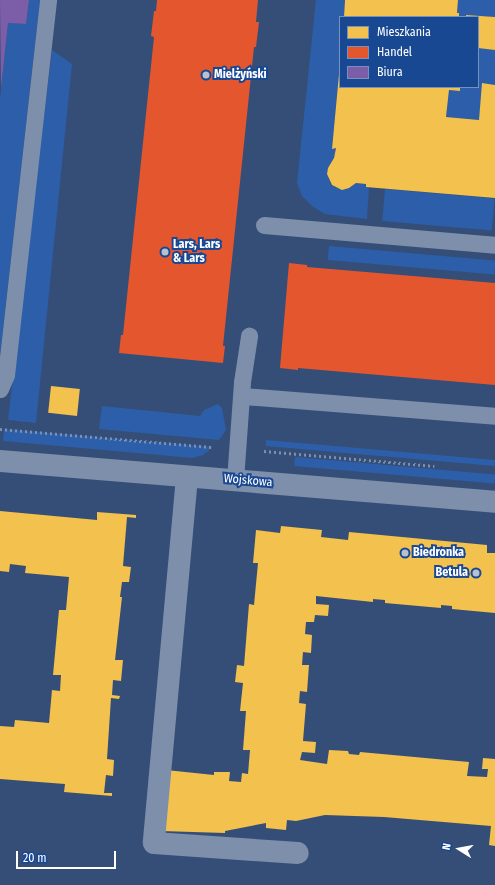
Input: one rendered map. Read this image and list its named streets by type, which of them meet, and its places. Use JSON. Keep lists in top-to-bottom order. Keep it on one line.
{"streets":{"street":["Wojskowa"]},"places":["Mielżyński","Lars, Lars & Lars","Biedronka","Betula"],"legend":["Mieszkania","Handel","Biura"],"scale_bar":"20 m","north":"left"}
